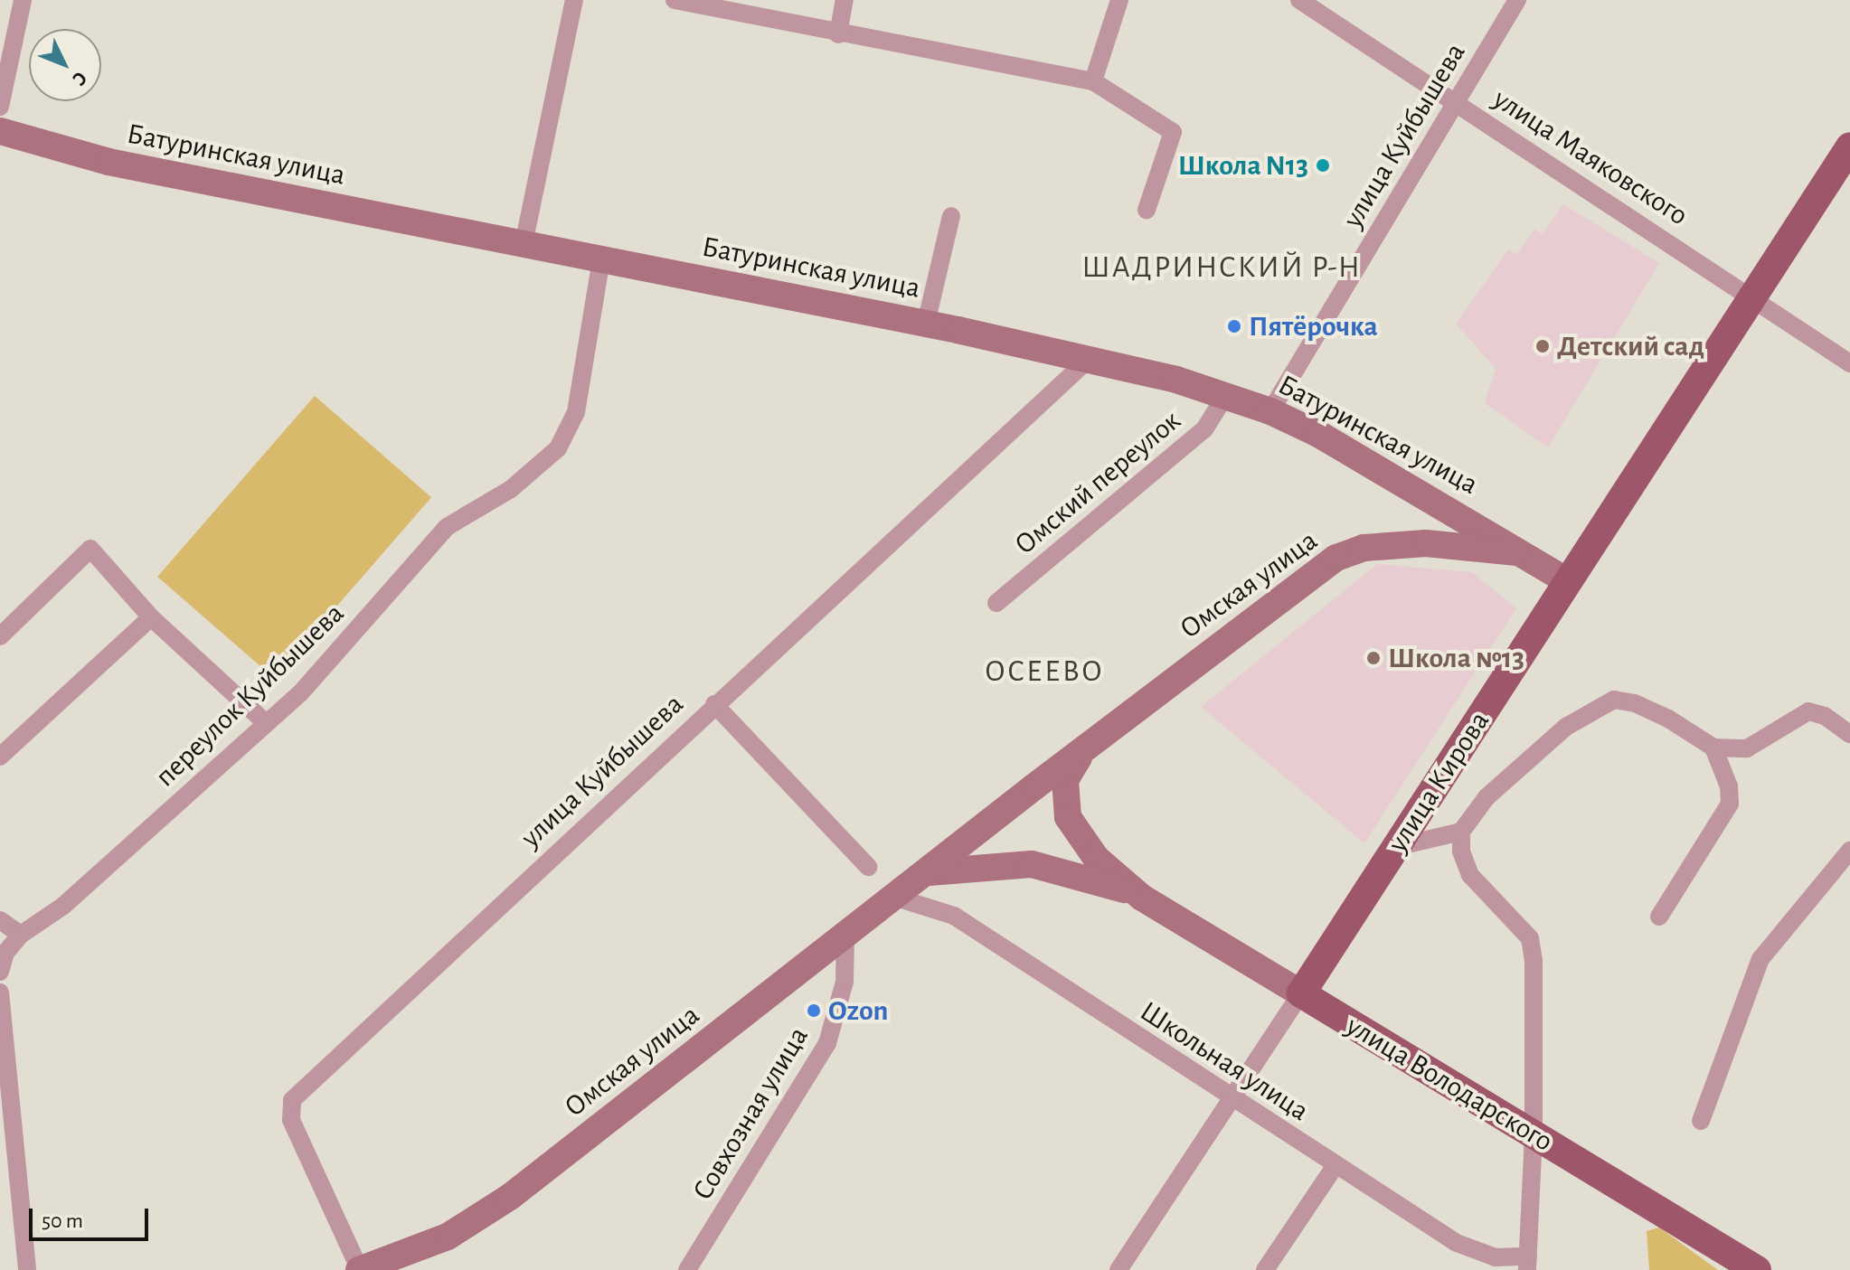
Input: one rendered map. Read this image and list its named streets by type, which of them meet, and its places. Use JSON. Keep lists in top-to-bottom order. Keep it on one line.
{"streets":{"main road":["улица Кирова","улица Володарского"],"street":["улица Куйбышева","Батуринская улица","улица Маяковского","Омский переулок","Омская улица","переулок Куйбышева","Школьная улица","Совхозная улица"]},"crossings":[["улица Куйбышева","Батуринская улица"],["улица Куйбышева","улица Маяковского"],["улица Куйбышева","Омская улица"],["Батуринская улица","Омский переулок"],["Батуринская улица","Омская улица"],["Батуринская улица","переулок Куйбышева"],["Батуринская улица","улица Кирова"],["улица Маяковского","улица Кирова"],["Омская улица","Школьная улица"],["Омская улица","улица Володарского"],["Омская улица","Совхозная улица"],["улица Кирова","Школьная улица"],["улица Кирова","улица Володарского"]],"districts":["ШАДРИНСКИЙ Р-Н","ОСЕЕВО"],"places":["Школа N13","Пятёрочка","Детский сад","Школа №13","Ozon"],"scale_bar":"50 m","north":"bottom right"}
